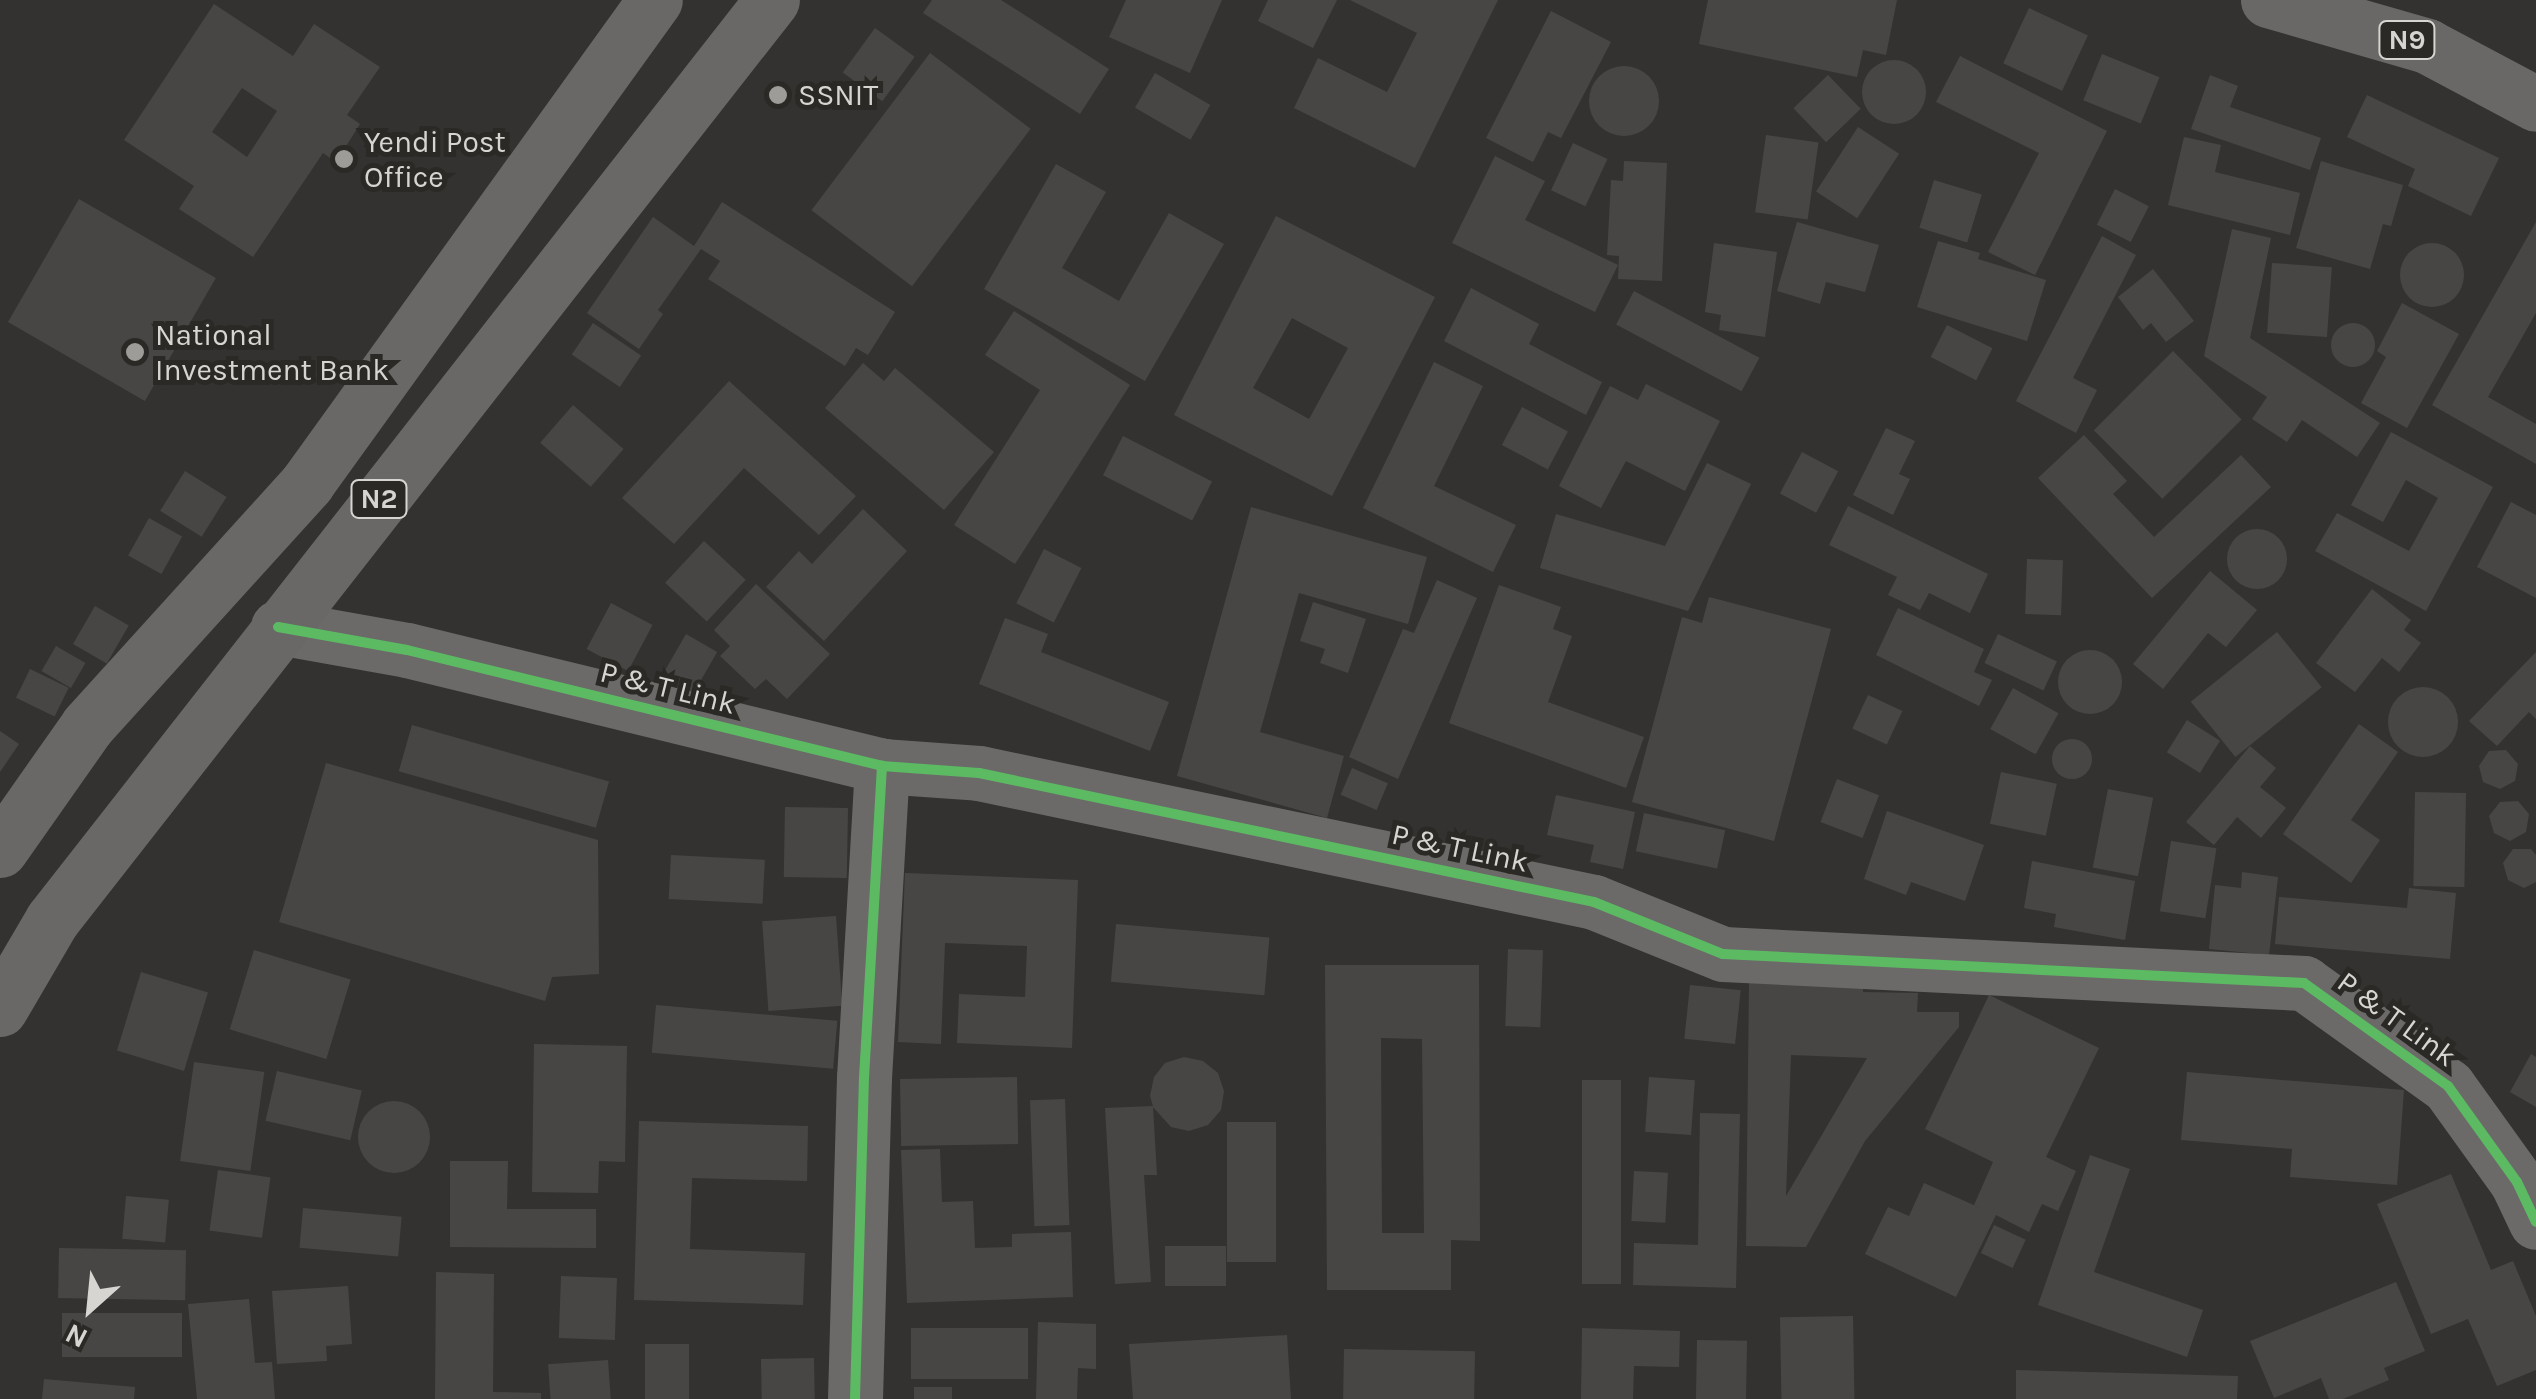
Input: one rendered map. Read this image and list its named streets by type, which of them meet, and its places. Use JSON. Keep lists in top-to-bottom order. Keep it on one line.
{"streets":{"highway":["N9","N2"],"street":["P & T Link"]},"crossings":[["N2","P & T Link"]],"places":["SSNIT","Yendi Post Office","National Investment Bank"],"north":"bottom left"}
